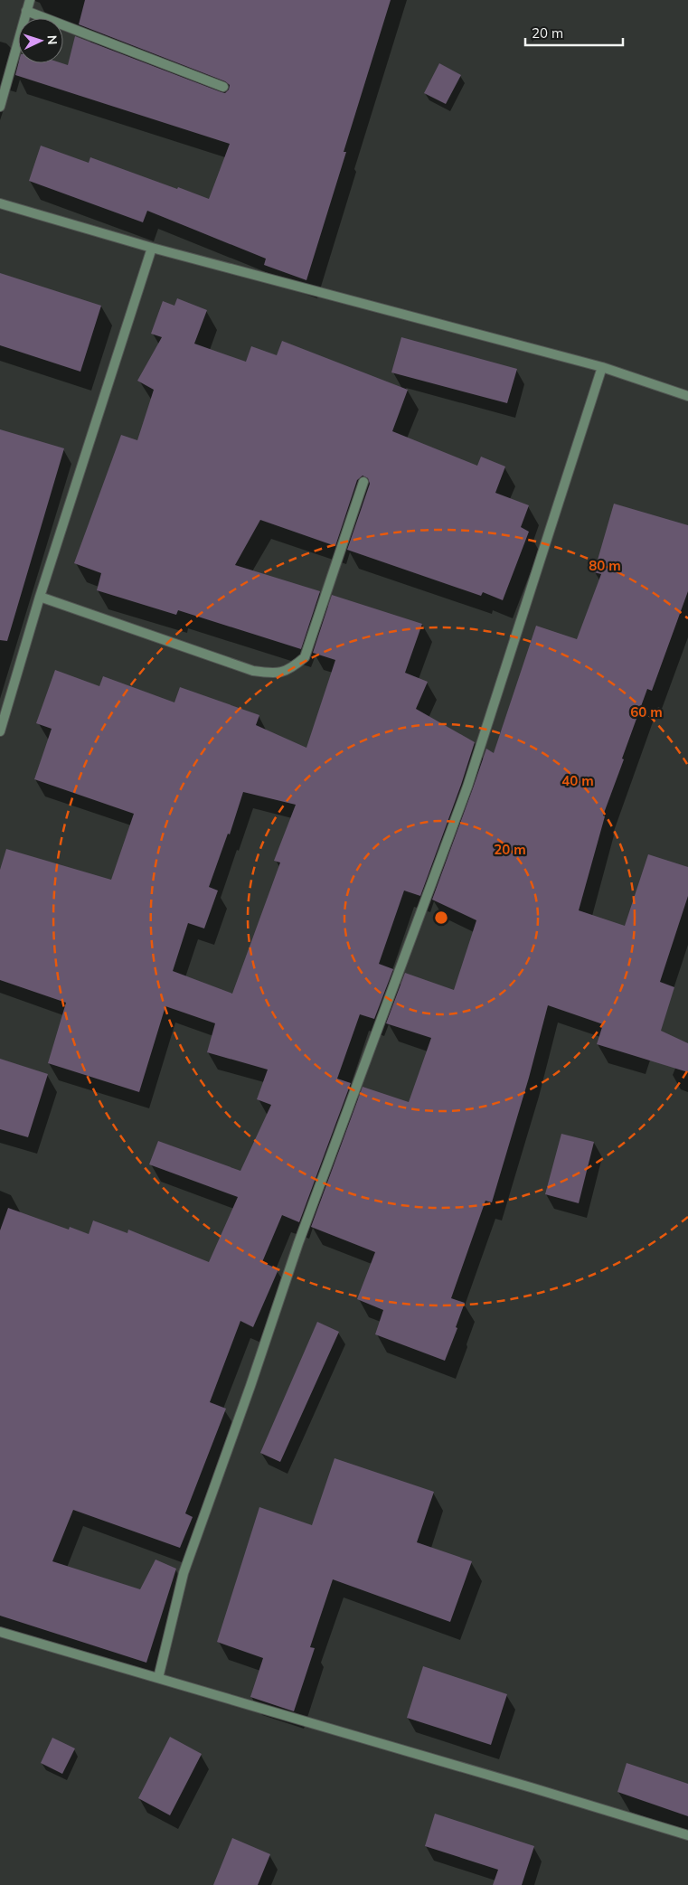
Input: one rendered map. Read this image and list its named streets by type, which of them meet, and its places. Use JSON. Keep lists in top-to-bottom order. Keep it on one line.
{"scale_bar":"20 m","north":"right","rings":["80 m","60 m","40 m","20 m"]}
